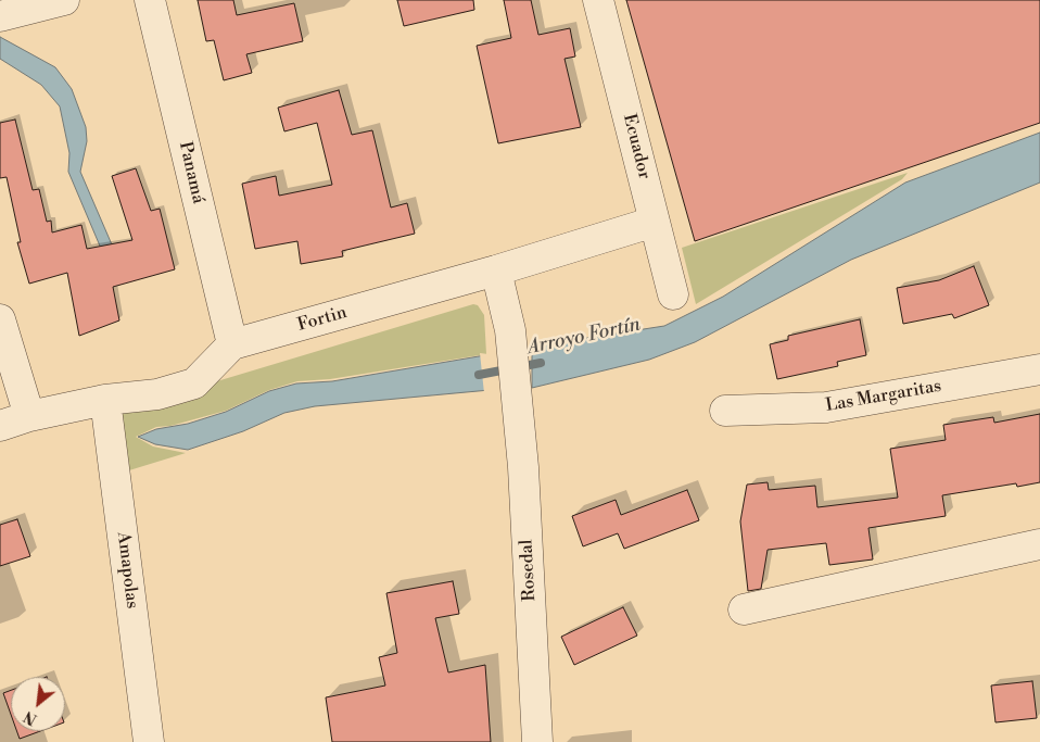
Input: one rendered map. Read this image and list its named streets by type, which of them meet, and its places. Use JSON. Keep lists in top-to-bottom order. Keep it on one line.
{"streets":{"street":["Ecuador","Panamá","Fortin","Las Margaritas","Amapolas","Rosedal"]},"crossings":[["Ecuador","Fortin"],["Panamá","Fortin"],["Fortin","Amapolas"],["Fortin","Rosedal"]],"water":["Arroyo Fortín"],"north":"bottom left"}
